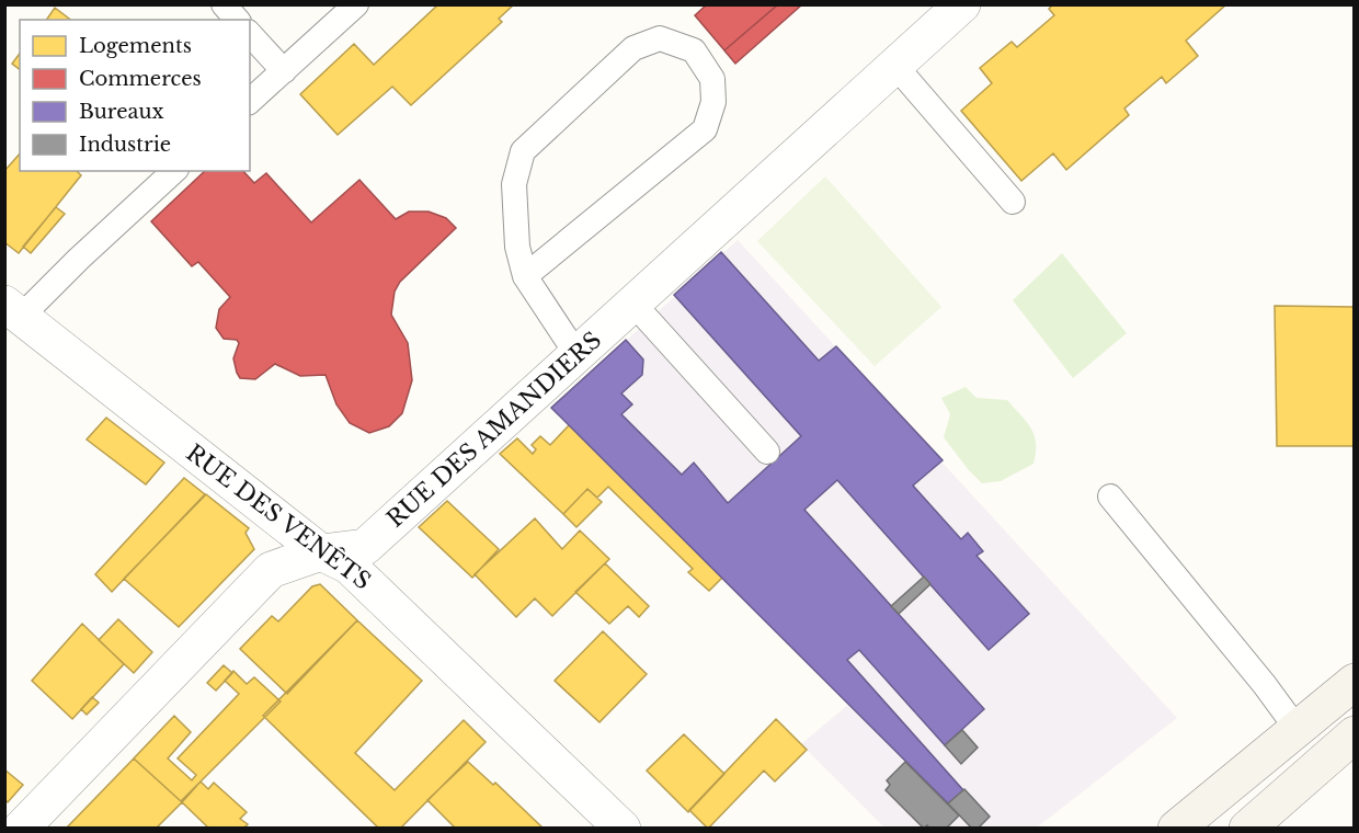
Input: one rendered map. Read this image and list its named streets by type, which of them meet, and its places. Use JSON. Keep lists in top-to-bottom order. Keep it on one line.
{"streets":{"street":["RUE DES AMANDIERS","RUE DES VENÊTS"]},"crossings":[["RUE DES AMANDIERS","RUE DES VENÊTS"]],"legend":["Logements","Commerces","Bureaux","Industrie"]}
